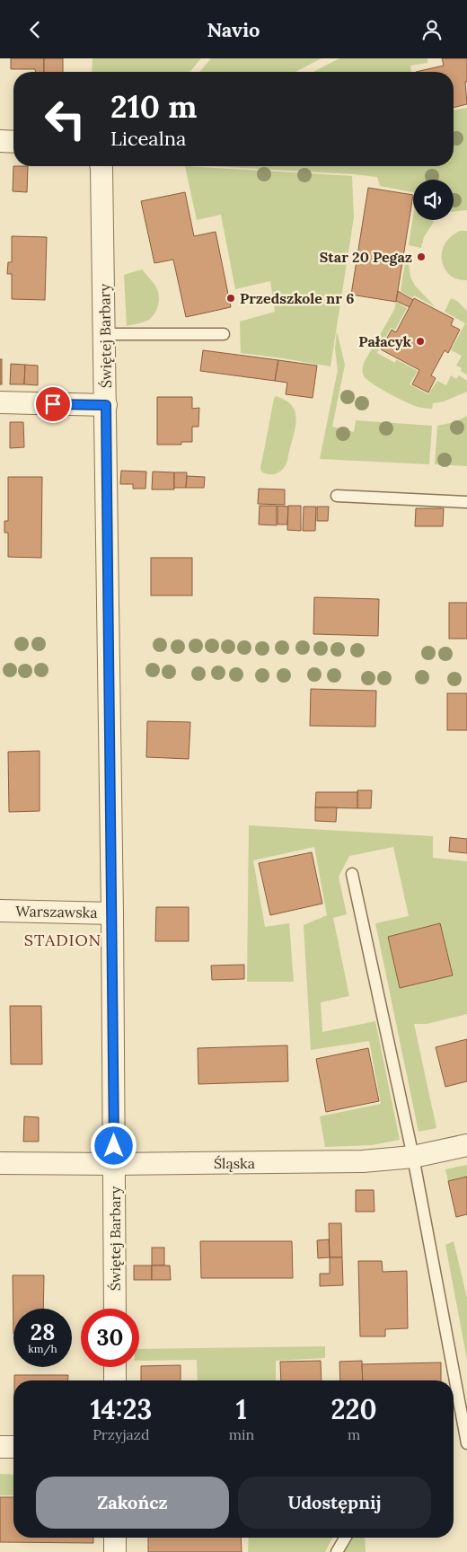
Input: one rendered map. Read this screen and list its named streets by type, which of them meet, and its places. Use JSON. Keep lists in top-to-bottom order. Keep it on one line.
{"streets":{"street":["Świętej Barbary","Warszawska","Śląska"]},"crossings":[["Świętej Barbary","Warszawska"],["Świętej Barbary","Śląska"]],"districts":["STADION"],"places":["Star 20 Pegaz","Przedszkole nr 6","Pałacyk"],"page":{"header":"Navio","turn":["210 m","Licealna"],"speed":"28 km/h","limit":"30","eta":["14:23","Przyjazd","1","min","220","m"],"buttons":["Zakończ","Udostępnij"]}}
